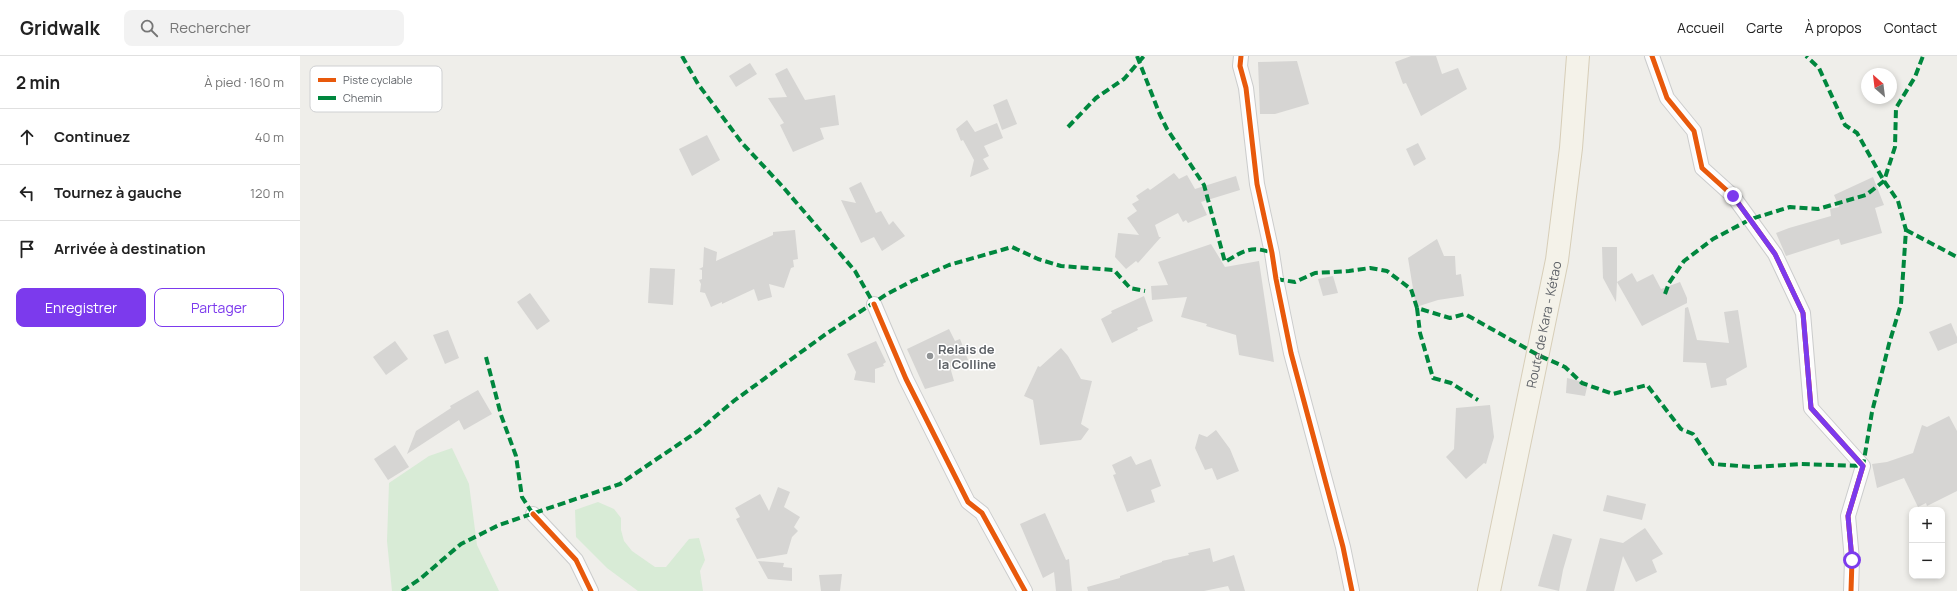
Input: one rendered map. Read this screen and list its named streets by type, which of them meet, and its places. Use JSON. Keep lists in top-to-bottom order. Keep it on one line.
{"streets":{"main road":["Route de Kara - Kétao"]},"places":["Relais de la Colline"],"legend":["Piste cyclable","Chemin"],"north":"top left","page":{"header":"Gridwalk","search":"Rechercher","nav":["Accueil","Carte","À propos","Contact"],"heading":["2 min","À pied · 160 m"],"list":[["Continuez","40 m"],["Tournez à gauche","120 m"],"Arrivée à destination"],"buttons":["Enregistrer","Partager"],"map_buttons":["+","−"]}}
